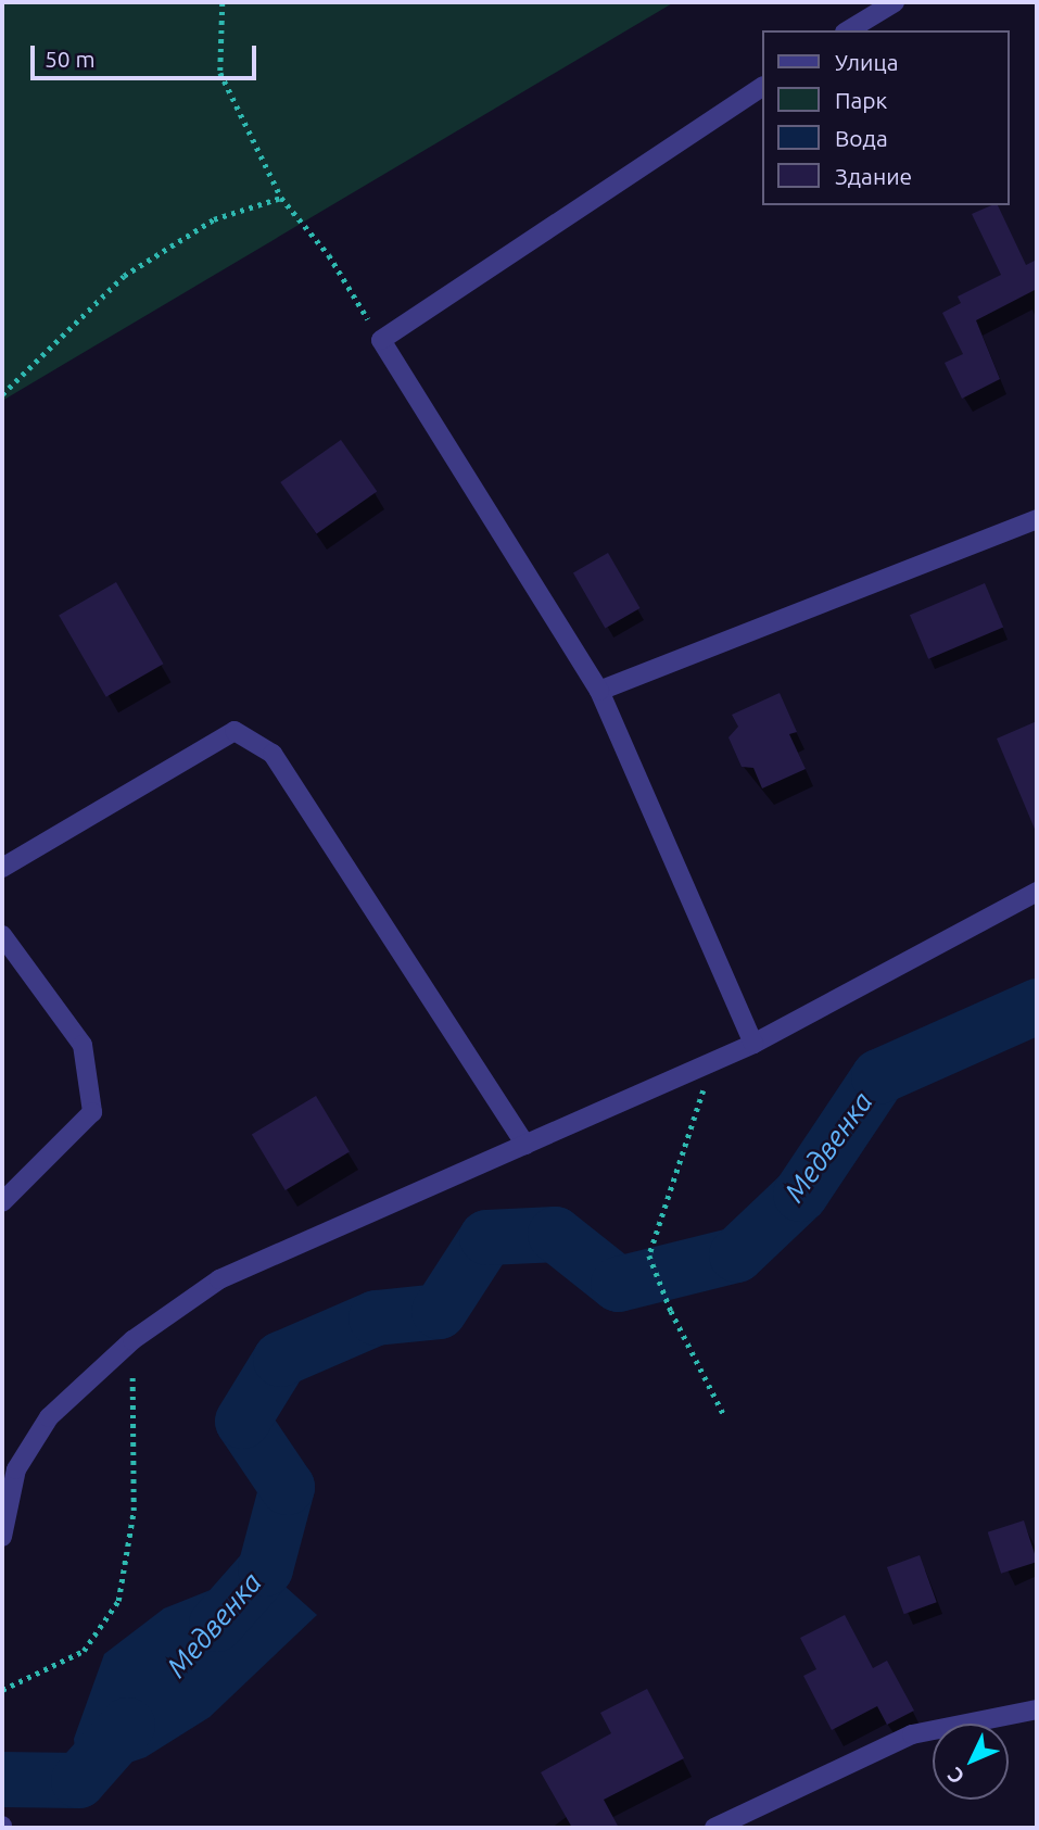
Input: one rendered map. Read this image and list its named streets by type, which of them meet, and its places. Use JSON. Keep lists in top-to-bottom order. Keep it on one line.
{"water":["Медвенка"],"legend":["Улица","Парк","Вода","Здание"],"scale_bar":"50 m","north":"bottom left"}
